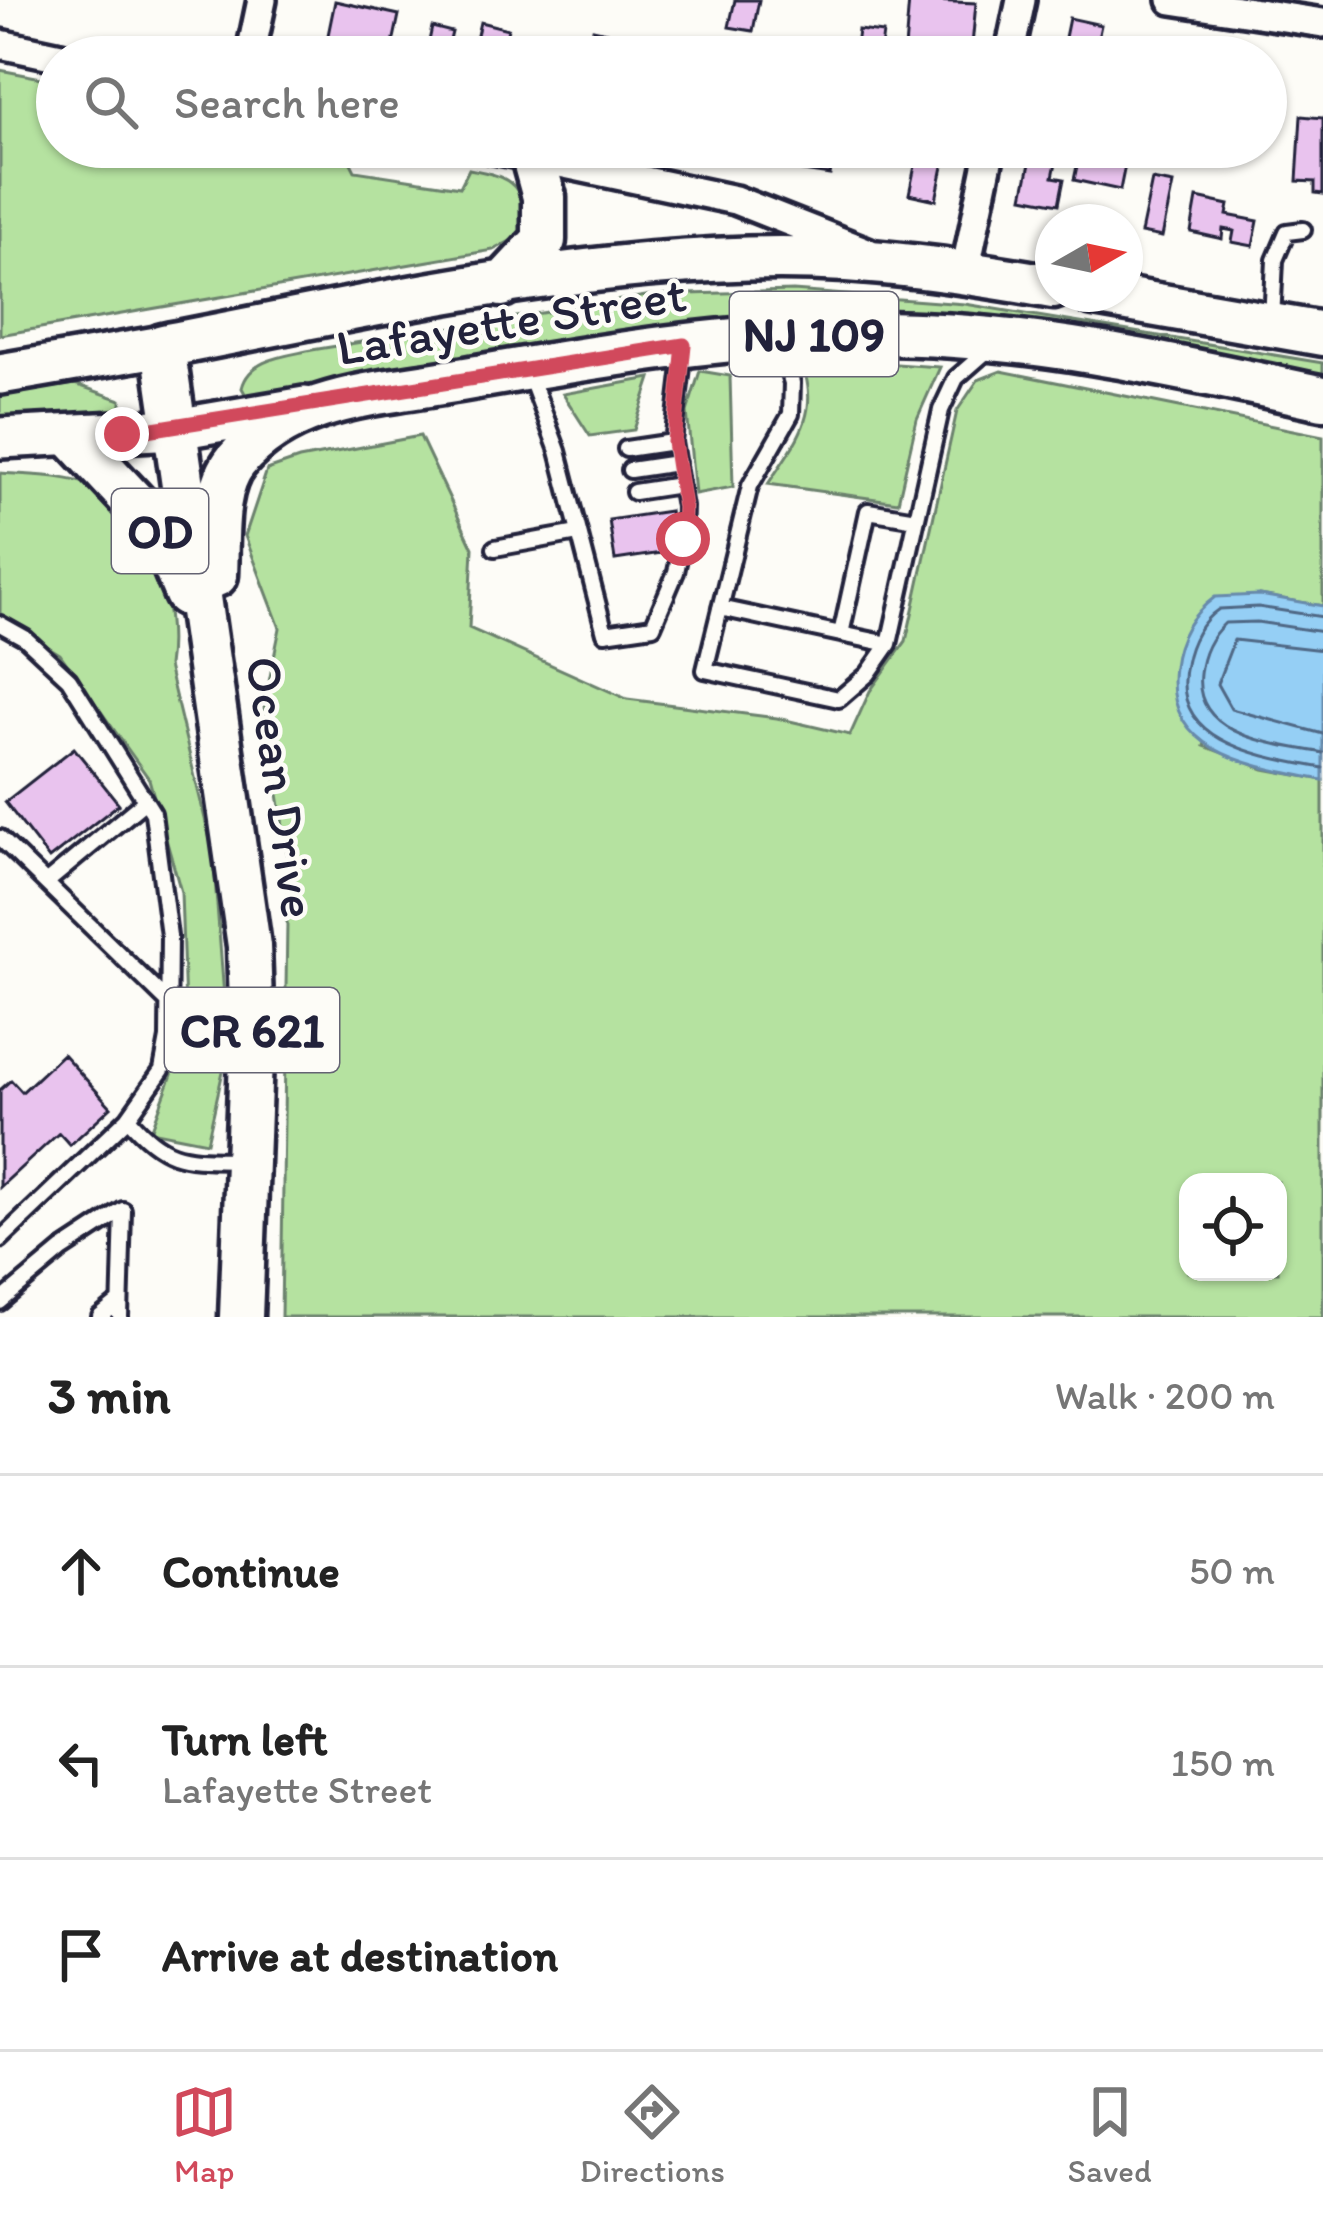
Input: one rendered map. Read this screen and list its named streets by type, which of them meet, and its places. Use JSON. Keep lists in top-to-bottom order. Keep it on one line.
{"streets":{"main road":["Lafayette Street","NJ 109","OD","Ocean Drive","CR 621"]},"crossings":[["Lafayette Street","OD"],["Lafayette Street","Ocean Drive"],["OD","Ocean Drive"]],"north":"right","page":{"search":"Search here","heading":["3 min","Walk · 200 m"],"list":[["Continue","50 m"],["Turn left","Lafayette Street","150 m"],"Arrive at destination"],"nav":["Map","Directions","Saved"]}}
